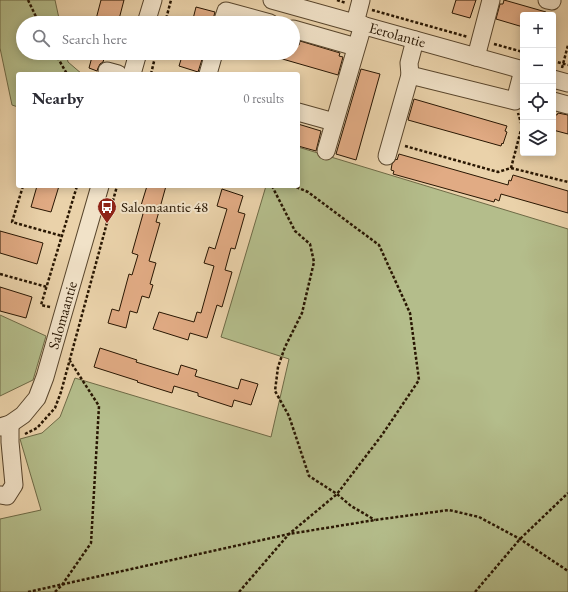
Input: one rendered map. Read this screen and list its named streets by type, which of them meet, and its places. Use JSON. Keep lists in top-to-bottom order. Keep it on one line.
{"streets":{"street":["Eerolantie","Salomaantie"]},"places":{"bus stop":["Salomaantie 48"]},"page":{"map_buttons":["+","−"],"search":"Search here","heading":["Nearby","0 results"]}}
